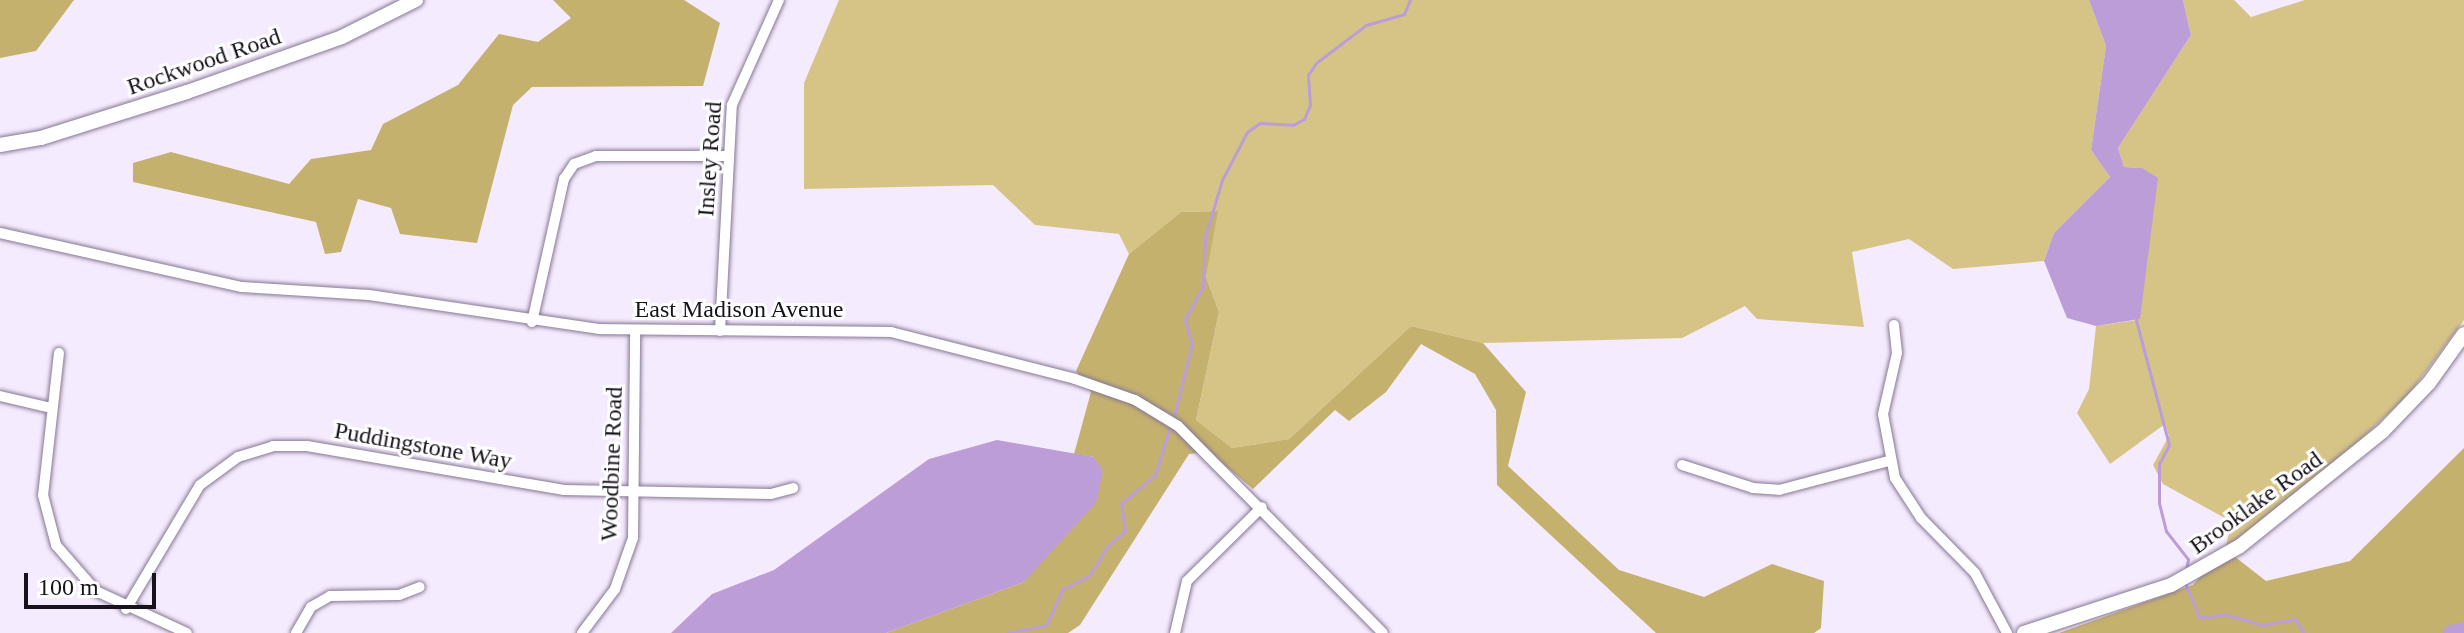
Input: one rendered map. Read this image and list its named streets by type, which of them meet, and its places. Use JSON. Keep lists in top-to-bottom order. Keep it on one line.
{"streets":{"street":["Rockwood Road","Insley Road","East Madison Avenue","Puddingstone Way","Woodbine Road","Brooklake Road"]},"crossings":[["Insley Road","East Madison Avenue"],["East Madison Avenue","Woodbine Road"],["Puddingstone Way","Woodbine Road"]],"scale_bar":"100 m"}
